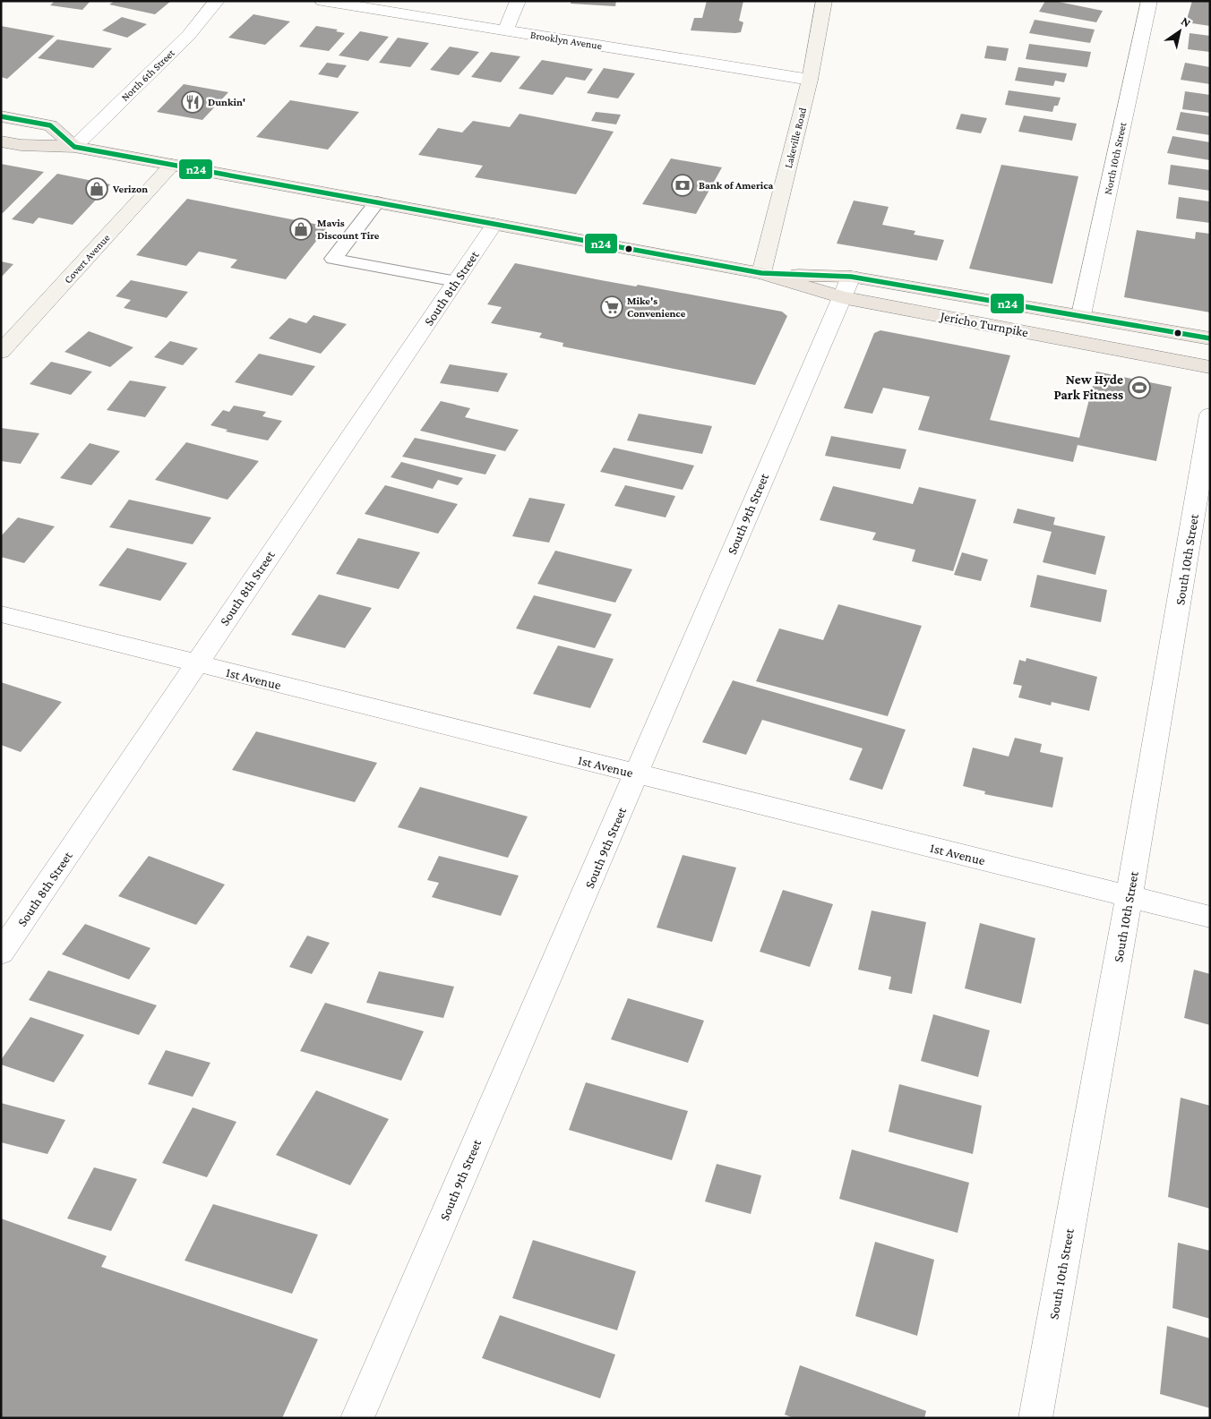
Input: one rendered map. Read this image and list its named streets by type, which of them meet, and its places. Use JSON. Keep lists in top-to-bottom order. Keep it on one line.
{"streets":{"main road":["Lakeville Road","Covert Avenue","Jericho Turnpike"],"street":["Brooklyn Avenue","North 6th Street","North 10th Street","South 8th Street","South 9th Street","South 10th Street","1st Avenue"]},"crossings":[["Brooklyn Avenue","Lakeville Road"],["North 6th Street","Jericho Turnpike"],["Lakeville Road","Jericho Turnpike"],["North 10th Street","Jericho Turnpike"],["Covert Avenue","Jericho Turnpike"],["South 8th Street","Jericho Turnpike"],["South 8th Street","1st Avenue"],["Jericho Turnpike","South 9th Street"],["South 9th Street","1st Avenue"],["South 10th Street","1st Avenue"]],"places":{"restaurant":["Dunkin'"],"bank":["Bank of America"],"shop":["Verizon","Mavis Discount Tire"],"supermarket":["Mike's Convenience"],"sports":["New Hyde Park Fitness"]},"lines":["transit line n24"],"north":"top right"}
